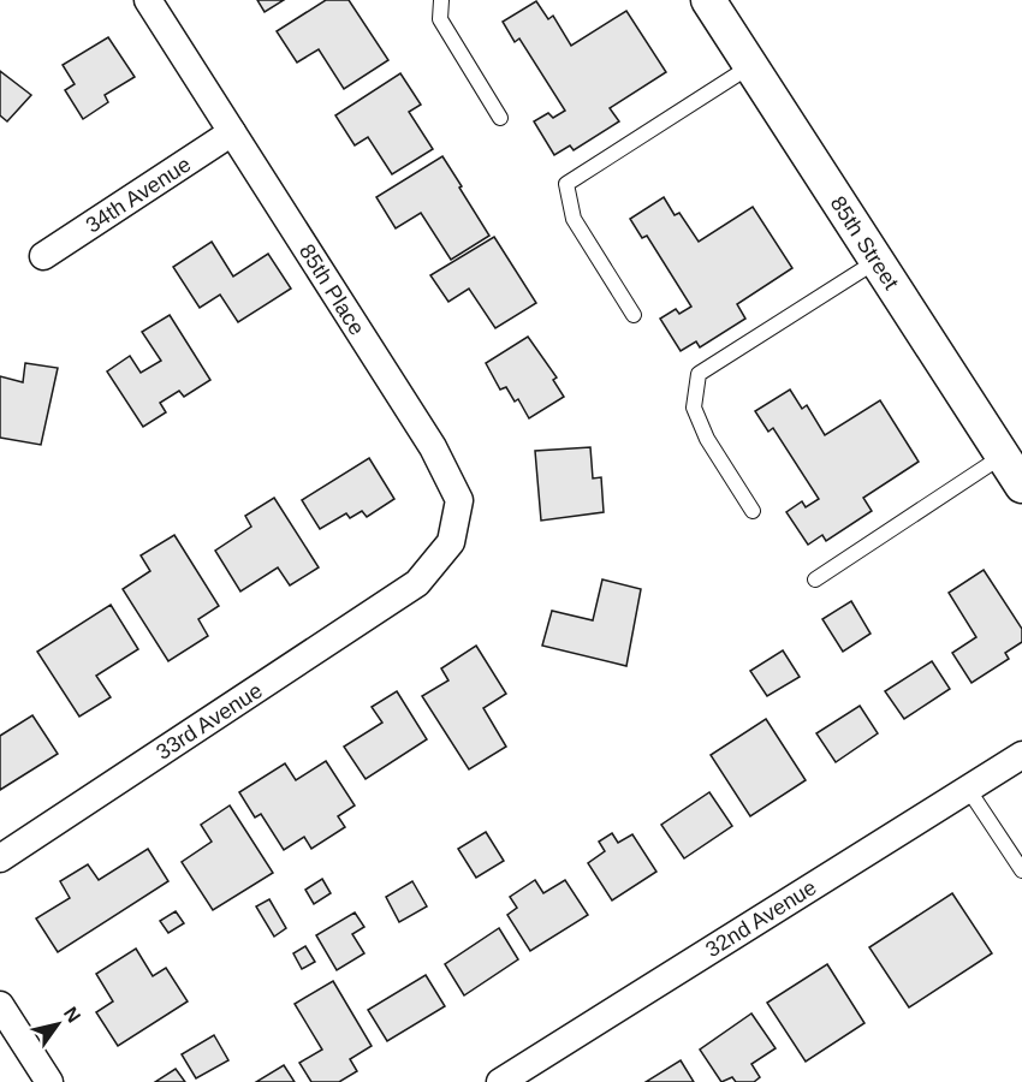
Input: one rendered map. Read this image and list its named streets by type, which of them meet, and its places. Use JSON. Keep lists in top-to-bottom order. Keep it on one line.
{"streets":{"street":["34th Avenue","85th Street","85th Place","33rd Avenue","32nd Avenue"]},"crossings":[["34th Avenue","85th Place"],["85th Place","33rd Avenue"]],"north":"top right"}
